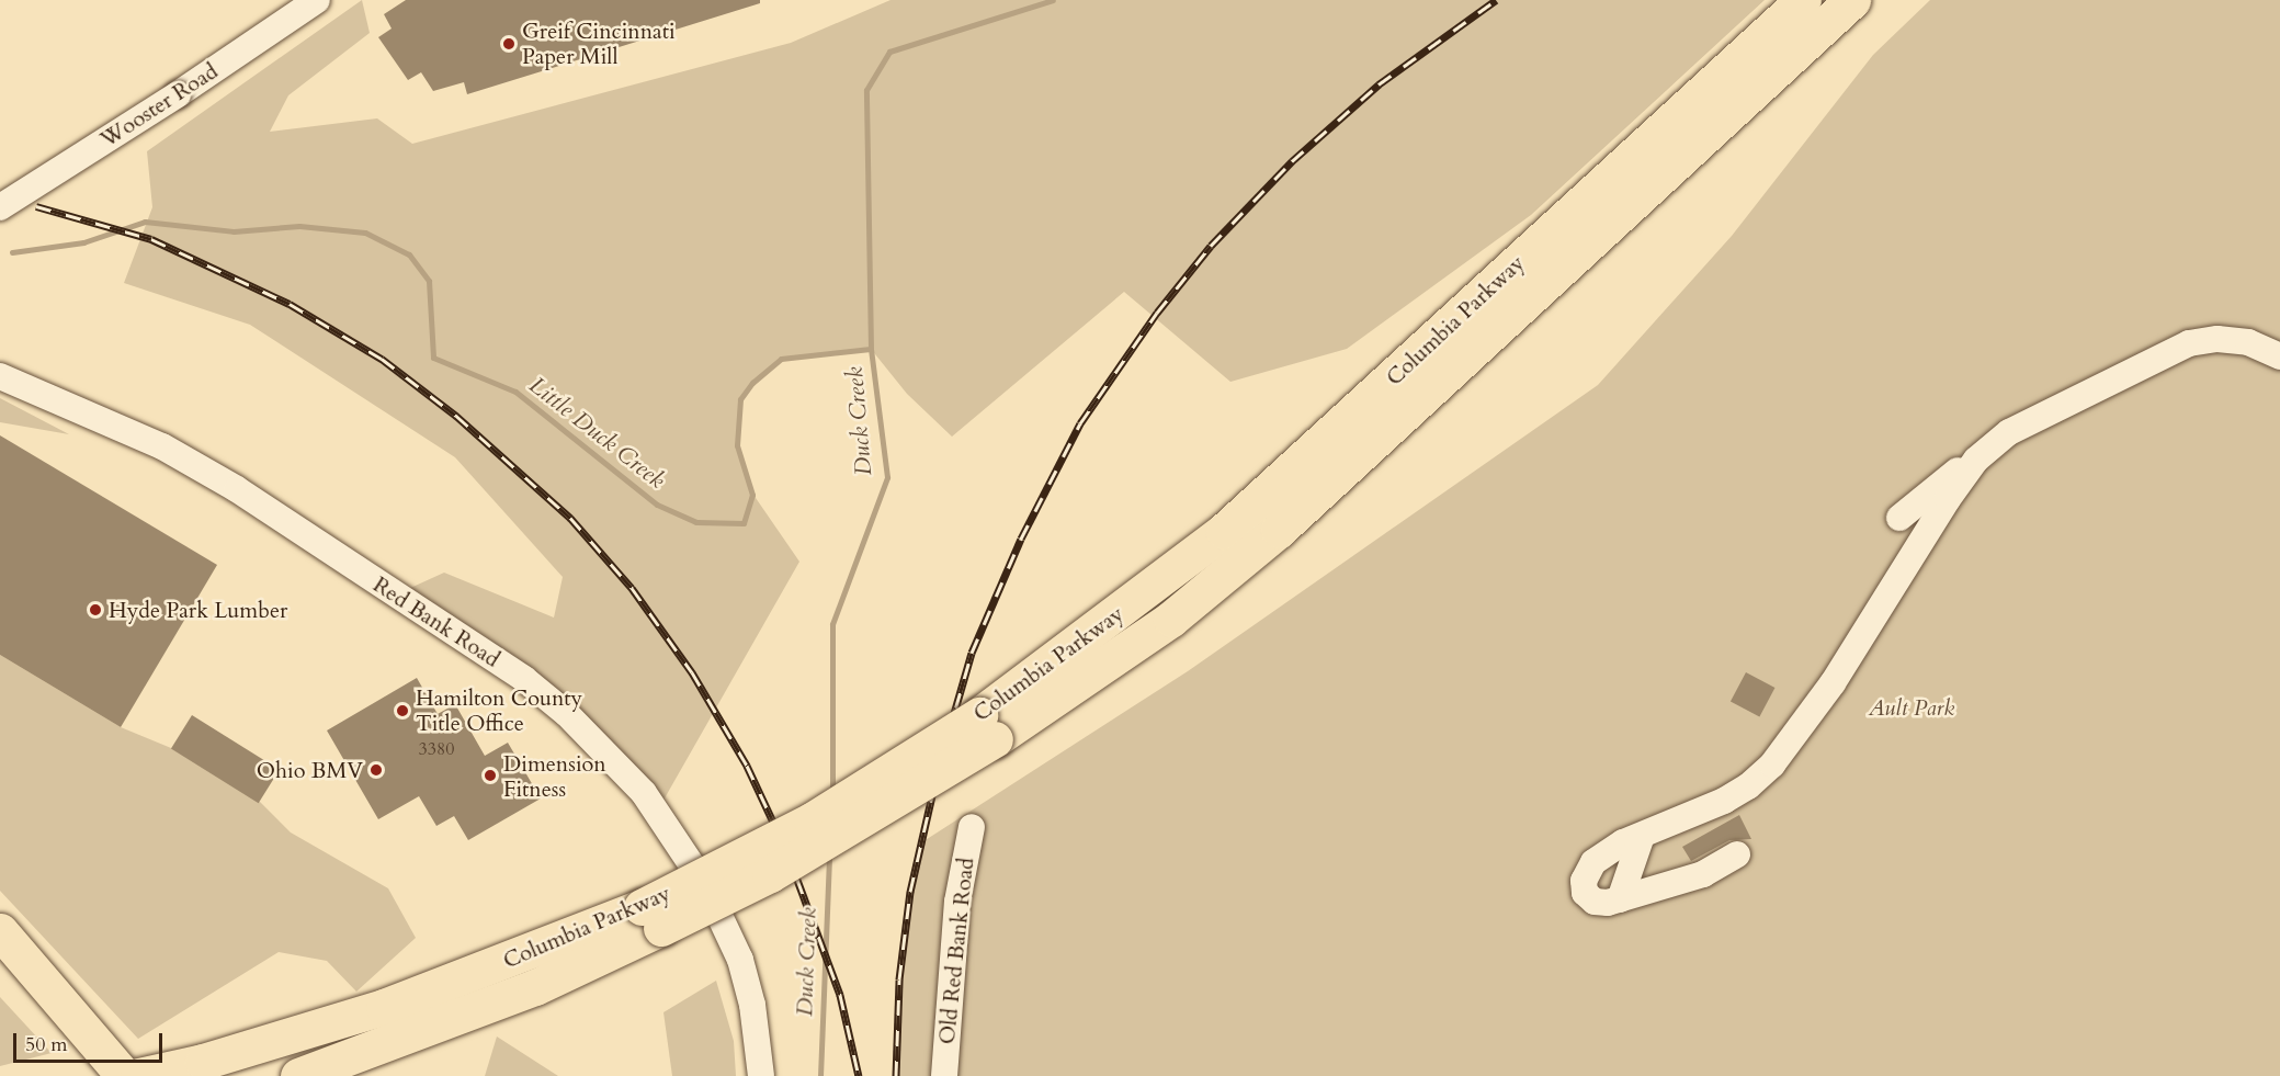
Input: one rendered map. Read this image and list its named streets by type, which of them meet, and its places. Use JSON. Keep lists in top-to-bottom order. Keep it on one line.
{"streets":{"highway":["Columbia Parkway"],"street":["Wooster Road","Red Bank Road","Old Red Bank Road"]},"water":["Duck Creek","Little Duck Creek"],"parks":["Ault Park"],"places":["Greif Cincinnati Paper Mill","Hyde Park Lumber","Hamilton County Title Office","Ohio BMV","Dimension Fitness"],"house_numbers":["3380"],"scale_bar":"50 m"}
